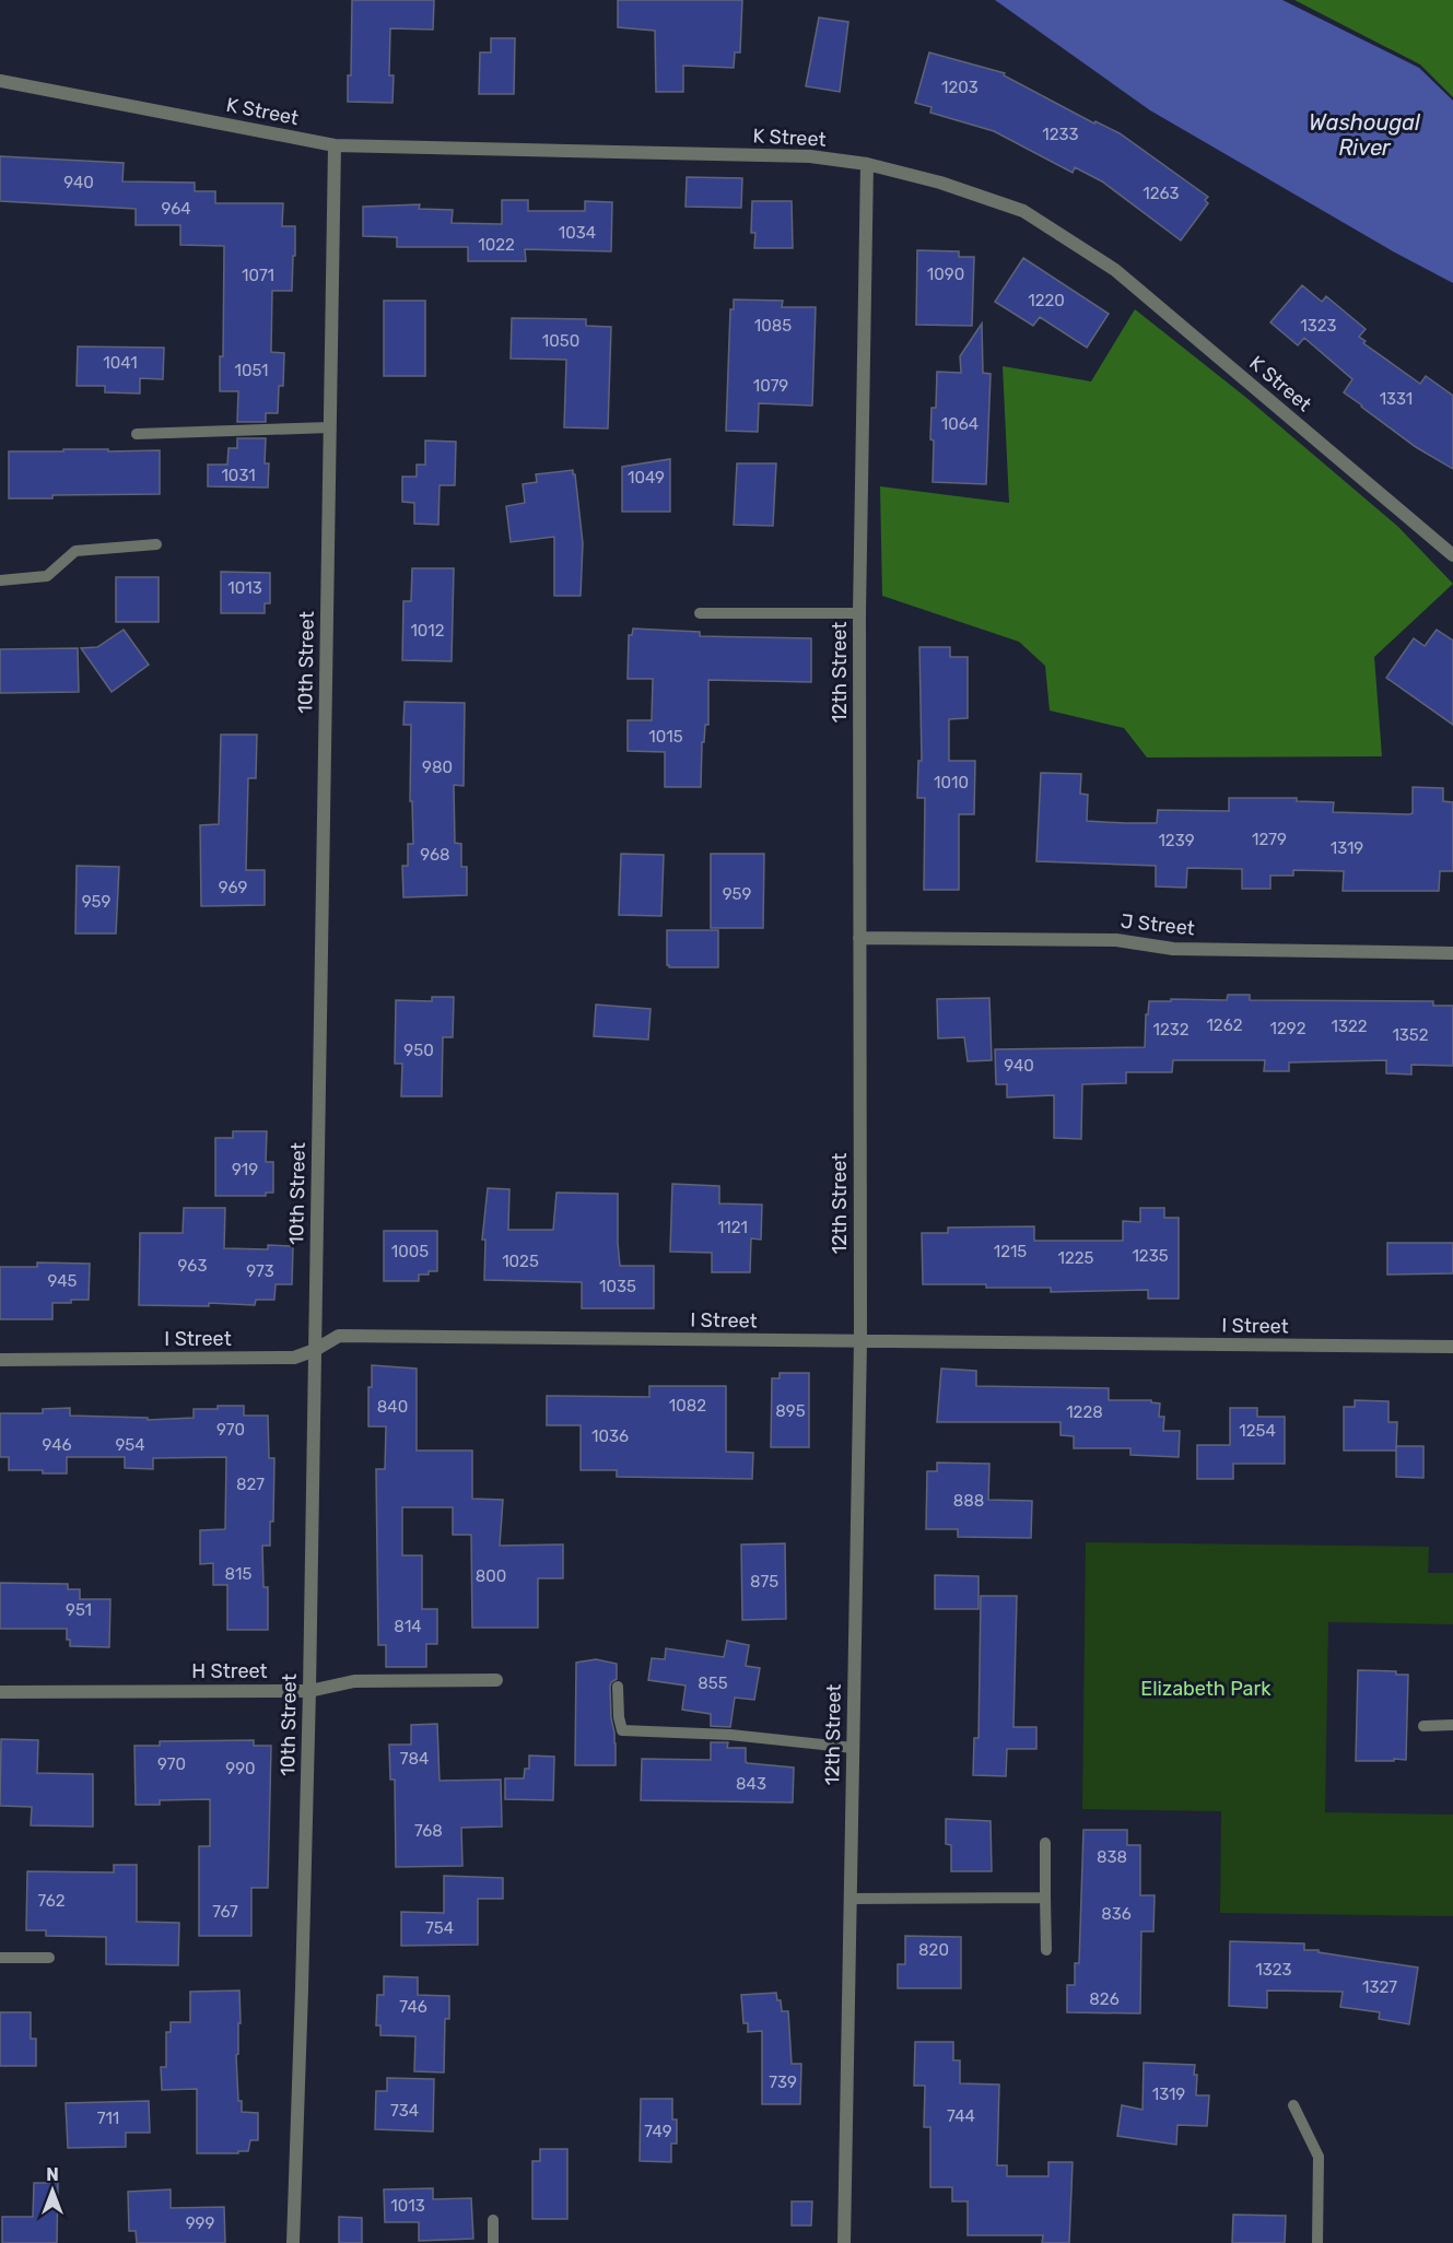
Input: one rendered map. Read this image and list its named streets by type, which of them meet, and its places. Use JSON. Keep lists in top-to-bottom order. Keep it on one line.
{"streets":{"street":["K Street","10th Street","12th Street","J Street","I Street","H Street"]},"crossings":[["K Street","10th Street"],["K Street","12th Street"],["10th Street","I Street"],["10th Street","H Street"],["12th Street","J Street"],["12th Street","I Street"]],"water":["Washougal River"],"parks":["Elizabeth Park"],"house_numbers":["1203","1233","940","1263","964","1034","1022","1090","1071","1220","1085","1323","1050","1041","1051","1079","1331","1064","1031","1049","1013","1012","1015","980","1010","1279","1239","1319","968","969","959","959","1262","1322","1292","1232","1352","950","940","919","1121","1005","1215","1235","1225","1025","963","973","945","1035","1082","840","895","1228","970","1254","1036","946","954","827","888","815","800","875","951","814","855","784","970","990","843","768","838","762","767","836","754","820","1323","1327","826","746","739","1319","734","744","711","749","1013","999"],"north":"top"}
